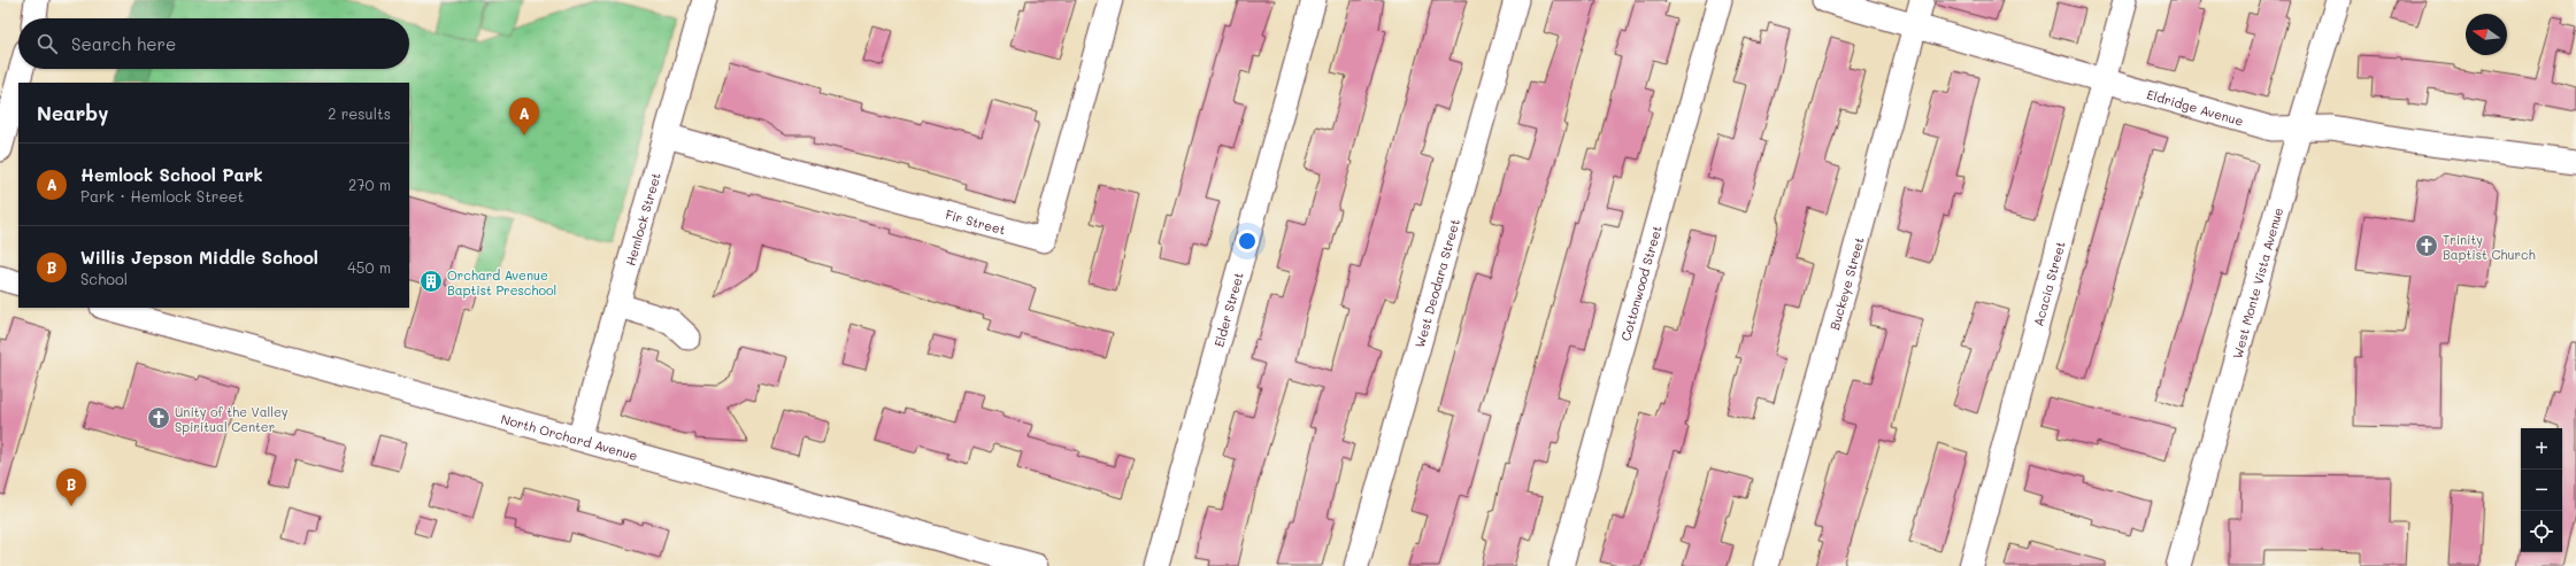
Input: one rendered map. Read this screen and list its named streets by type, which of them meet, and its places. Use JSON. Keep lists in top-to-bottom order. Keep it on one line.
{"streets":{"street":["Eldridge Avenue","Hemlock Street","Fir Street","Cottonwood Street","West Monte Vista Avenue","West Deodara Street","Buckeye Street","Acacia Street","Elder Street","North Orchard Avenue"]},"crossings":[["Eldridge Avenue","West Monte Vista Avenue"],["Eldridge Avenue","Buckeye Street"],["Eldridge Avenue","Acacia Street"],["Hemlock Street","Fir Street"],["Hemlock Street","North Orchard Avenue"]],"places":{"church":["Trinity Baptist Church","Unity of the Valley Spiritual Center"],"building":["Orchard Avenue Baptist Preschool"]},"north":"left","page":{"search":"Search here","heading":["Nearby","2 results"],"pins":["A","B"],"list":[{"mark":"A","name":"Hemlock School Park","note":"Park · Hemlock Street","value":"270 m"},{"mark":"B","name":"Willis Jepson Middle School","note":"School","value":"450 m"}],"map_buttons":["+","−"]}}
